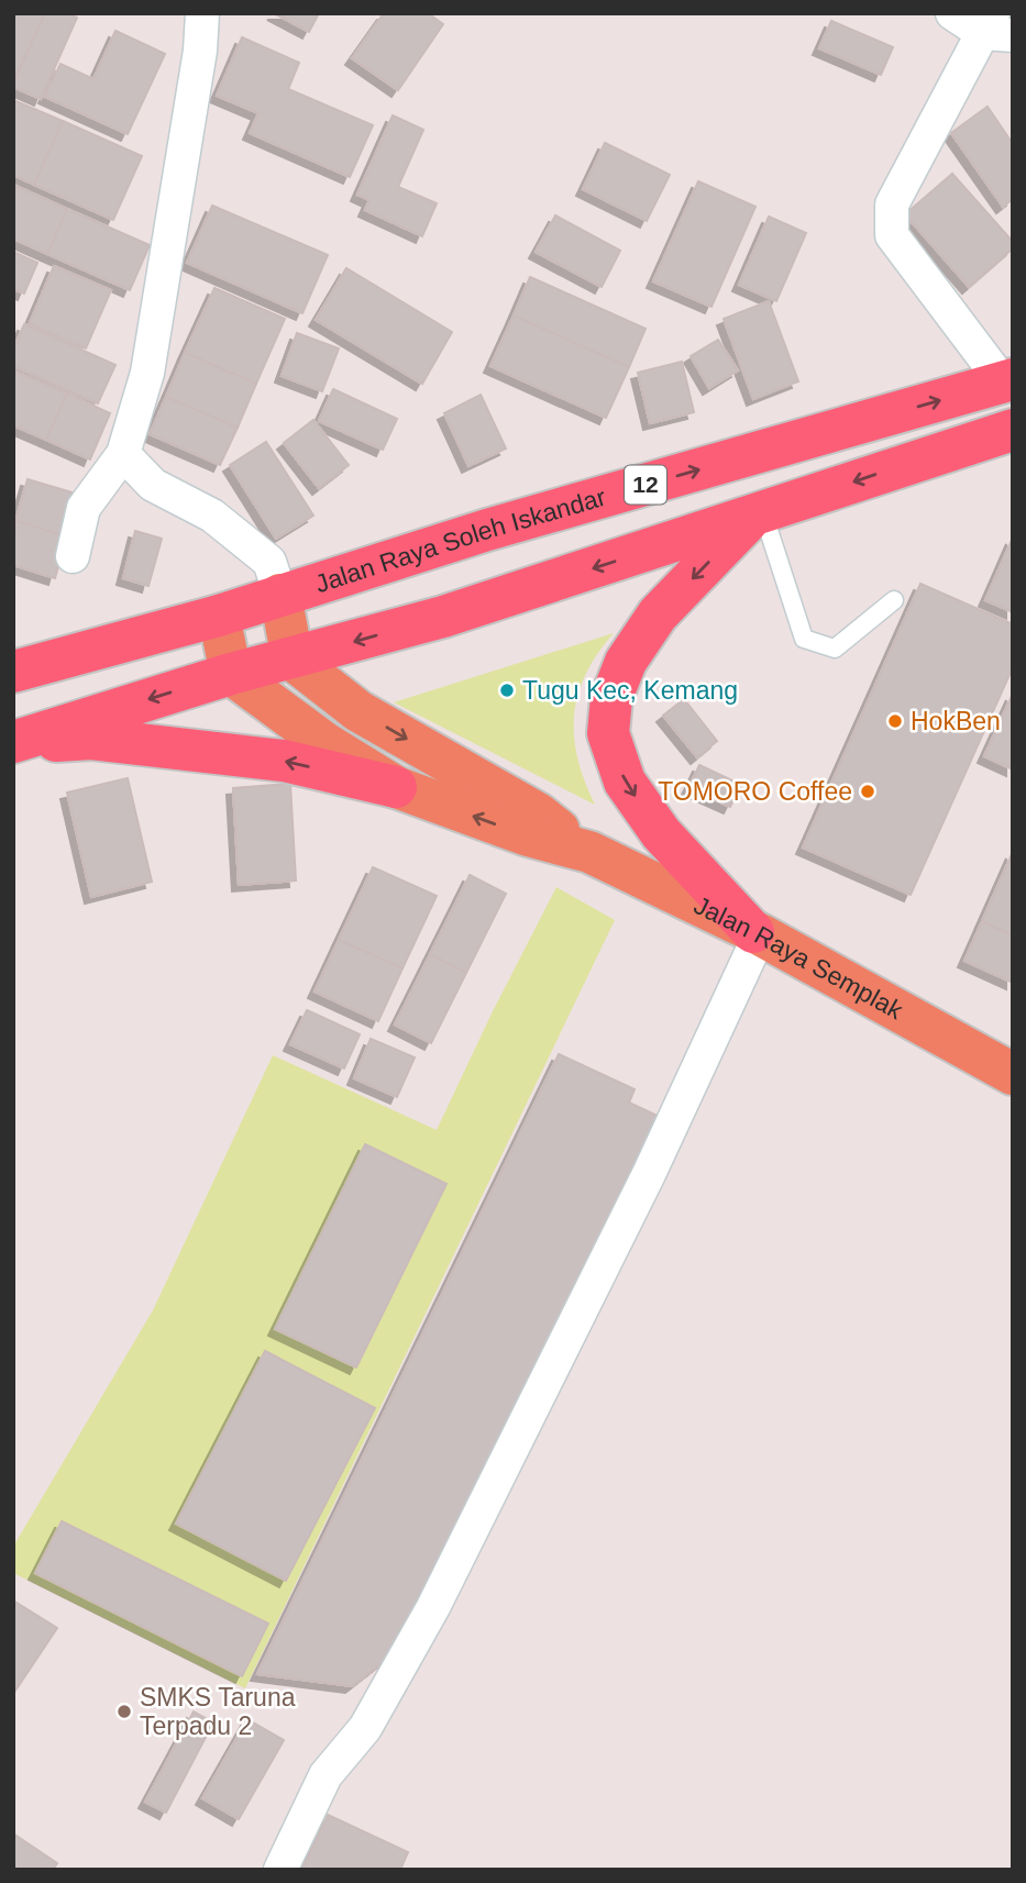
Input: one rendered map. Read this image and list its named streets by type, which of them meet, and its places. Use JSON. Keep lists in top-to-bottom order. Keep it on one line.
{"streets":{"highway":["12","Jalan Raya Soleh Iskandar"],"main road":["Jalan Raya Semplak"]},"crossings":[["12","Jalan Raya Soleh Iskandar"]],"places":["Tugu Kec, Kemang","HokBen","TOMORO Coffee","SMKS Taruna Terpadu 2"]}
